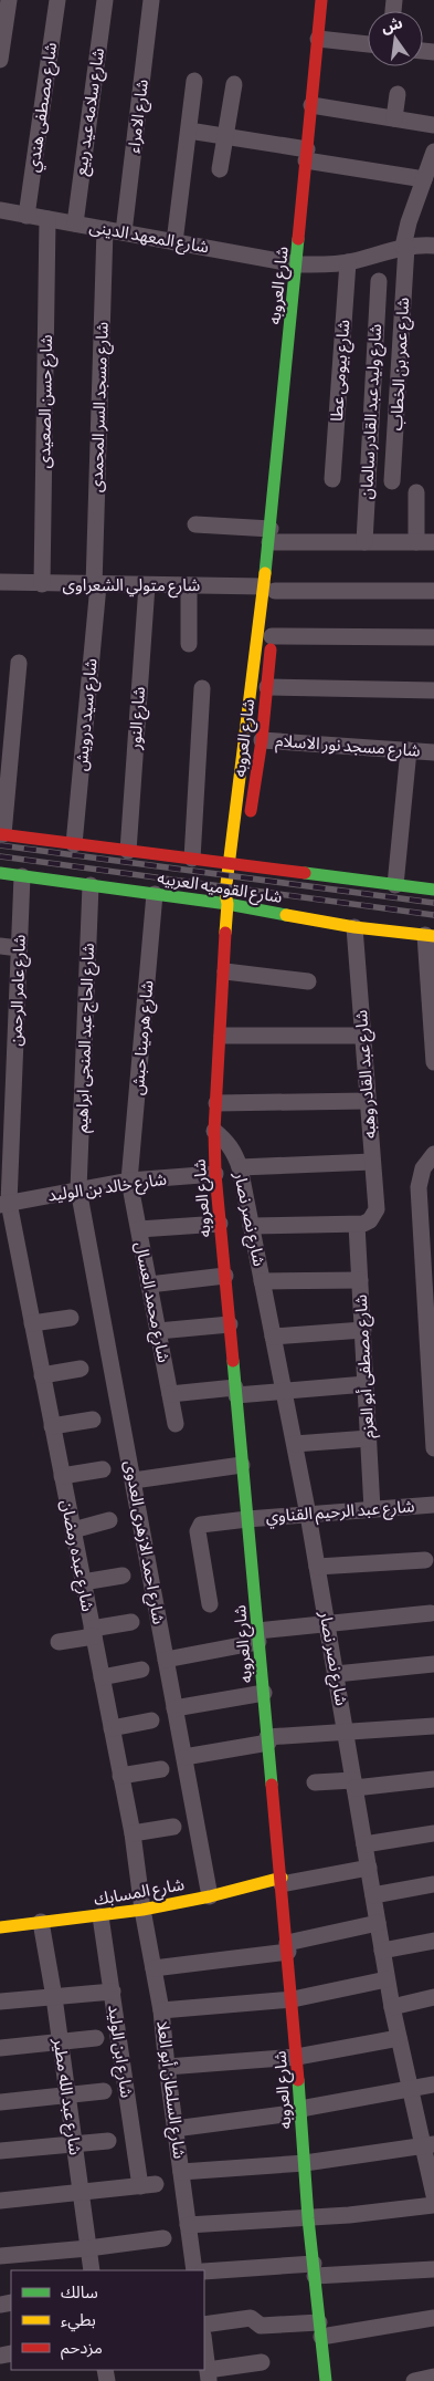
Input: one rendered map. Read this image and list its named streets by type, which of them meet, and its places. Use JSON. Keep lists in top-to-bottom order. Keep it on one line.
{"streets":{"street":["شارع مصطفى هندي","شارع سلامه عيد ربيع","شارع الامراء","شارع المعهد الدينى","شارع العروبه","شارع عمر بن الخطاب","شارع بيومى عطا","شارع حسن الصعيدى","شارع مسجد السر المحمدى","شارع وليد عبد القادر سالمان","شارع متولي الشعراوى","شارع سيد درويش","شارع النور","شارع مسجد نور الاسلام","شارع القوميه العربيه","شارع عامر الرحمن","شارع الحاج عبد المنجى ابراهيم","شارع هرمينا حبش","شارع عبد القادر وهبه","شارع خالد بن الوليد","شارع نصر نصار","شارع محمد العسال","شارع مصطفى أبو العزم","شارع عبد الرحيم القناوي","شارع احمد الازهرى العدوى","شارع عبده رمضان","شارع المسابك","شارع ابن الوليد","شارع السلطان أبو العلا","شارع عبد الله مطير"]},"crossings":[["شارع مصطفى هندي","شارع المعهد الدينى"],["شارع سلامه عيد ربيع","شارع المعهد الدينى"],["شارع الامراء","شارع المعهد الدينى"],["شارع المعهد الدينى","شارع العروبه"],["شارع المعهد الدينى","شارع عمر بن الخطاب"],["شارع المعهد الدينى","شارع بيومى عطا"],["شارع المعهد الدينى","شارع حسن الصعيدى"],["شارع المعهد الدينى","شارع مسجد السر المحمدى"],["شارع العروبه","شارع متولي الشعراوى"],["شارع العروبه","شارع مسجد نور الاسلام"],["شارع العروبه","شارع القوميه العربيه"],["شارع العروبه","شارع خالد بن الوليد"],["شارع العروبه","شارع نصر نصار"],["شارع العروبه","شارع عبد الرحيم القناوي"],["شارع العروبه","شارع المسابك"],["شارع حسن الصعيدى","شارع متولي الشعراوى"],["شارع مسجد السر المحمدى","شارع متولي الشعراوى"],["شارع مسجد السر المحمدى","شارع سيد درويش"],["شارع متولي الشعراوى","شارع سيد درويش"],["شارع متولي الشعراوى","شارع النور"],["شارع سيد درويش","شارع القوميه العربيه"],["شارع النور","شارع القوميه العربيه"],["شارع القوميه العربيه","شارع عامر الرحمن"],["شارع القوميه العربيه","شارع الحاج عبد المنجى ابراهيم"],["شارع القوميه العربيه","شارع هرمينا حبش"],["شارع القوميه العربيه","شارع عبد القادر وهبه"],["شارع عامر الرحمن","شارع خالد بن الوليد"],["شارع عامر الرحمن","شارع عبده رمضان"],["شارع الحاج عبد المنجى ابراهيم","شارع خالد بن الوليد"],["شارع الحاج عبد المنجى ابراهيم","شارع احمد الازهرى العدوى"],["شارع هرمينا حبش","شارع خالد بن الوليد"],["شارع هرمينا حبش","شارع محمد العسال"],["شارع عبد القادر وهبه","شارع مصطفى أبو العزم"],["شارع خالد بن الوليد","شارع محمد العسال"],["شارع خالد بن الوليد","شارع احمد الازهرى العدوى"],["شارع خالد بن الوليد","شارع عبده رمضان"],["شارع نصر نصار","شارع عبد الرحيم القناوي"],["شارع مصطفى أبو العزم","شارع عبد الرحيم القناوي"],["شارع احمد الازهرى العدوى","شارع المسابك"],["شارع عبده رمضان","شارع المسابك"],["شارع عبده رمضان","شارع السلطان أبو العلا"],["شارع المسابك","شارع ابن الوليد"],["شارع المسابك","شارع السلطان أبو العلا"],["شارع المسابك","شارع عبد الله مطير"],["شارع ابن الوليد","شارع عبد الله مطير"]],"legend":["سالك","بطيء","مزدحم"],"north":"top"}
